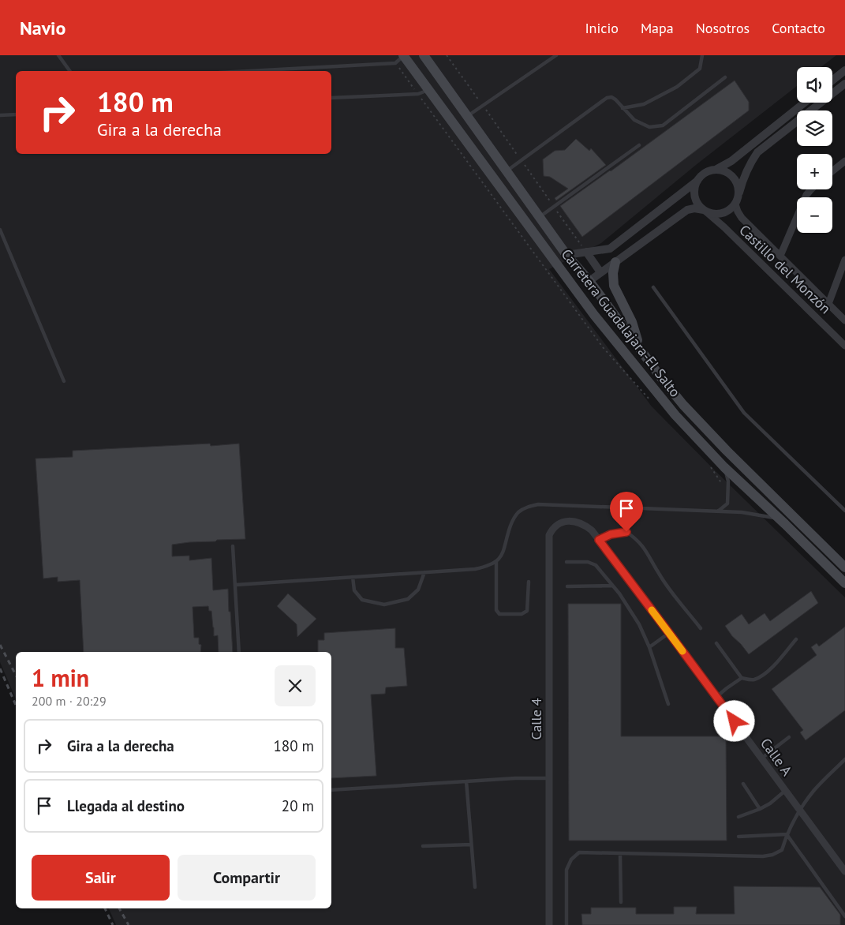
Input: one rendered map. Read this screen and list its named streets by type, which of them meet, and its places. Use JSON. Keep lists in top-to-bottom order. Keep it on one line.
{"streets":{"main road":["Carretera Guadalajara-El Salto"],"street":["Castillo del Monzón","Calle 4","Calle A"]},"crossings":[["Calle 4","Calle A"]],"page":{"header":"Navio","nav":["Inicio","Mapa","Nosotros","Contacto"],"map_buttons":["+","−"],"turn":["180 m","Gira a la derecha"],"heading":["1 min","200 m · 20:29"],"list":[{"name":"Gira a la derecha","value":"180 m"},{"name":"Llegada al destino","value":"20 m"}],"buttons":["Salir","Compartir"]}}
